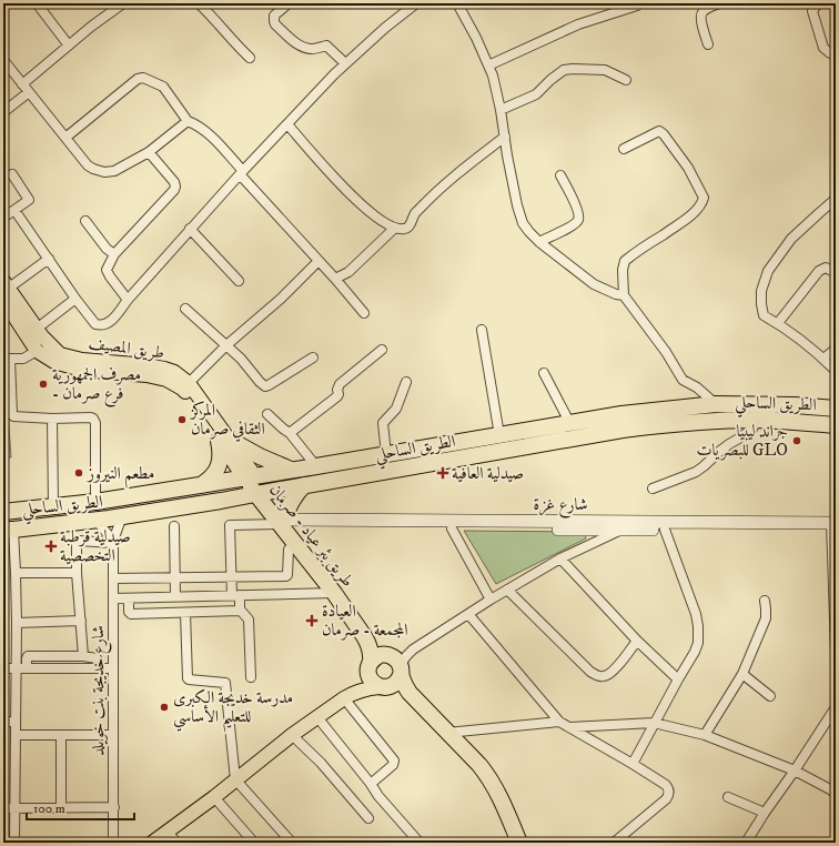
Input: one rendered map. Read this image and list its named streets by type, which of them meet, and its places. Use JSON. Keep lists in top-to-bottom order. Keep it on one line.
{"streets":{"highway":["الطريق الساحلي","طريق بئر عياد - صرمان"],"main road":["طريق المصيف"],"street":["شارع غزة","شارع خديجة بنت خويلد"]},"crossings":[["طريق المصيف","الطريق الساحلي"],["طريق المصيف","طريق بئر عياد - صرمان"],["الطريق الساحلي","طريق بئر عياد - صرمان"],["الطريق الساحلي","شارع خديجة بنت خويلد"],["شارع غزة","طريق بئر عياد - صرمان"]],"places":{"other":["مصرف الجمهورية - فرع صرمان","المركز الثقافي صرمان","جراند ليبيا للبصريات GLO","مطعم النيروز","مدرسة خديجة الكبرى للتعليم الأساسي"],"health":["صيدلية العافية","صيدلية قرطبة التخصصية","العيادة المجمعة - صرمان"]},"scale_bar":"100 m"}
